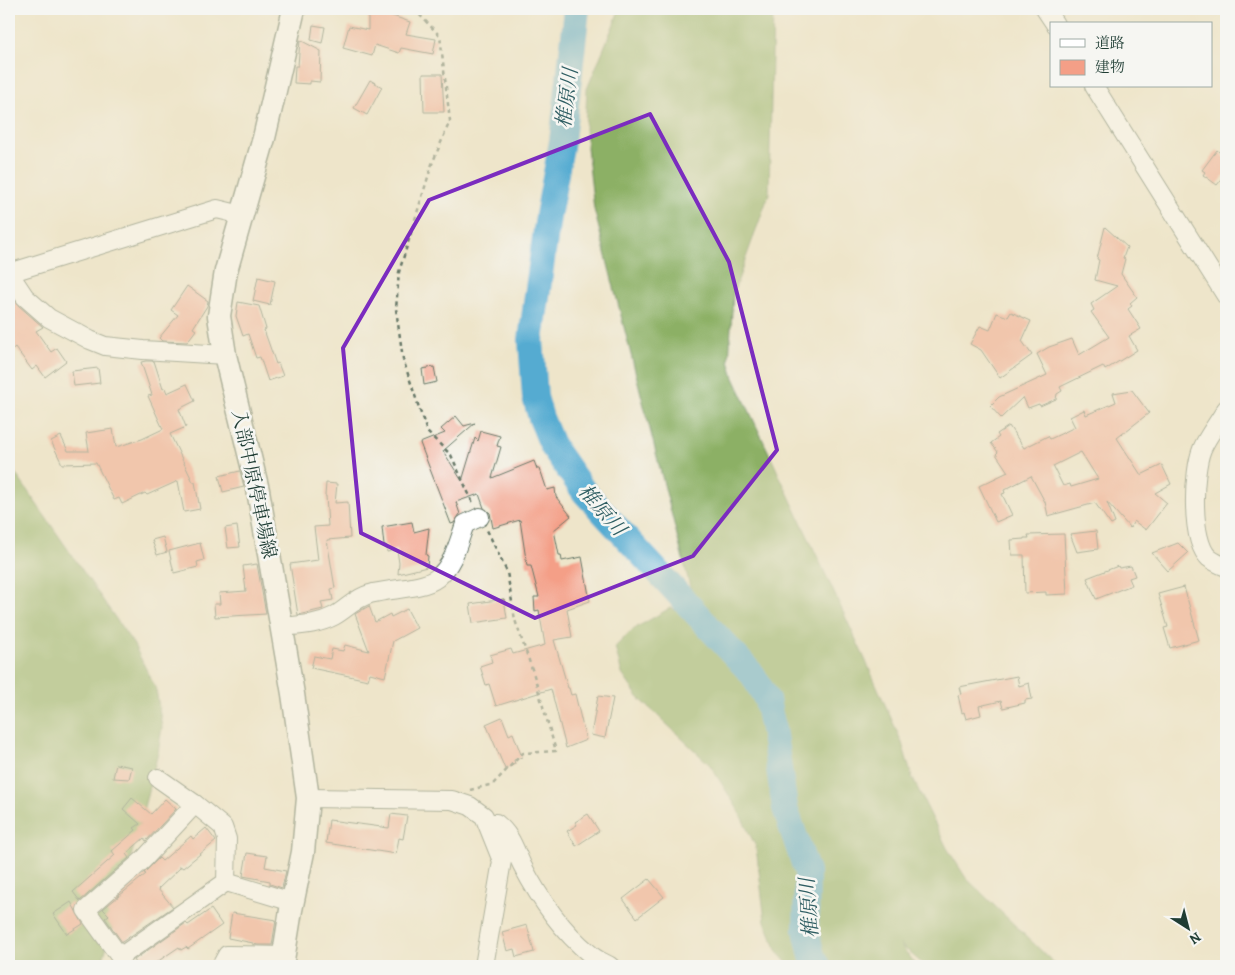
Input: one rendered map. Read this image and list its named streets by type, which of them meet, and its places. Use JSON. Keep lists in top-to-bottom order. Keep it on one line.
{"streets":{"main road":["入部中原停車場線"]},"water":["椎原川"],"legend":["道路","建物"],"north":"bottom right"}
